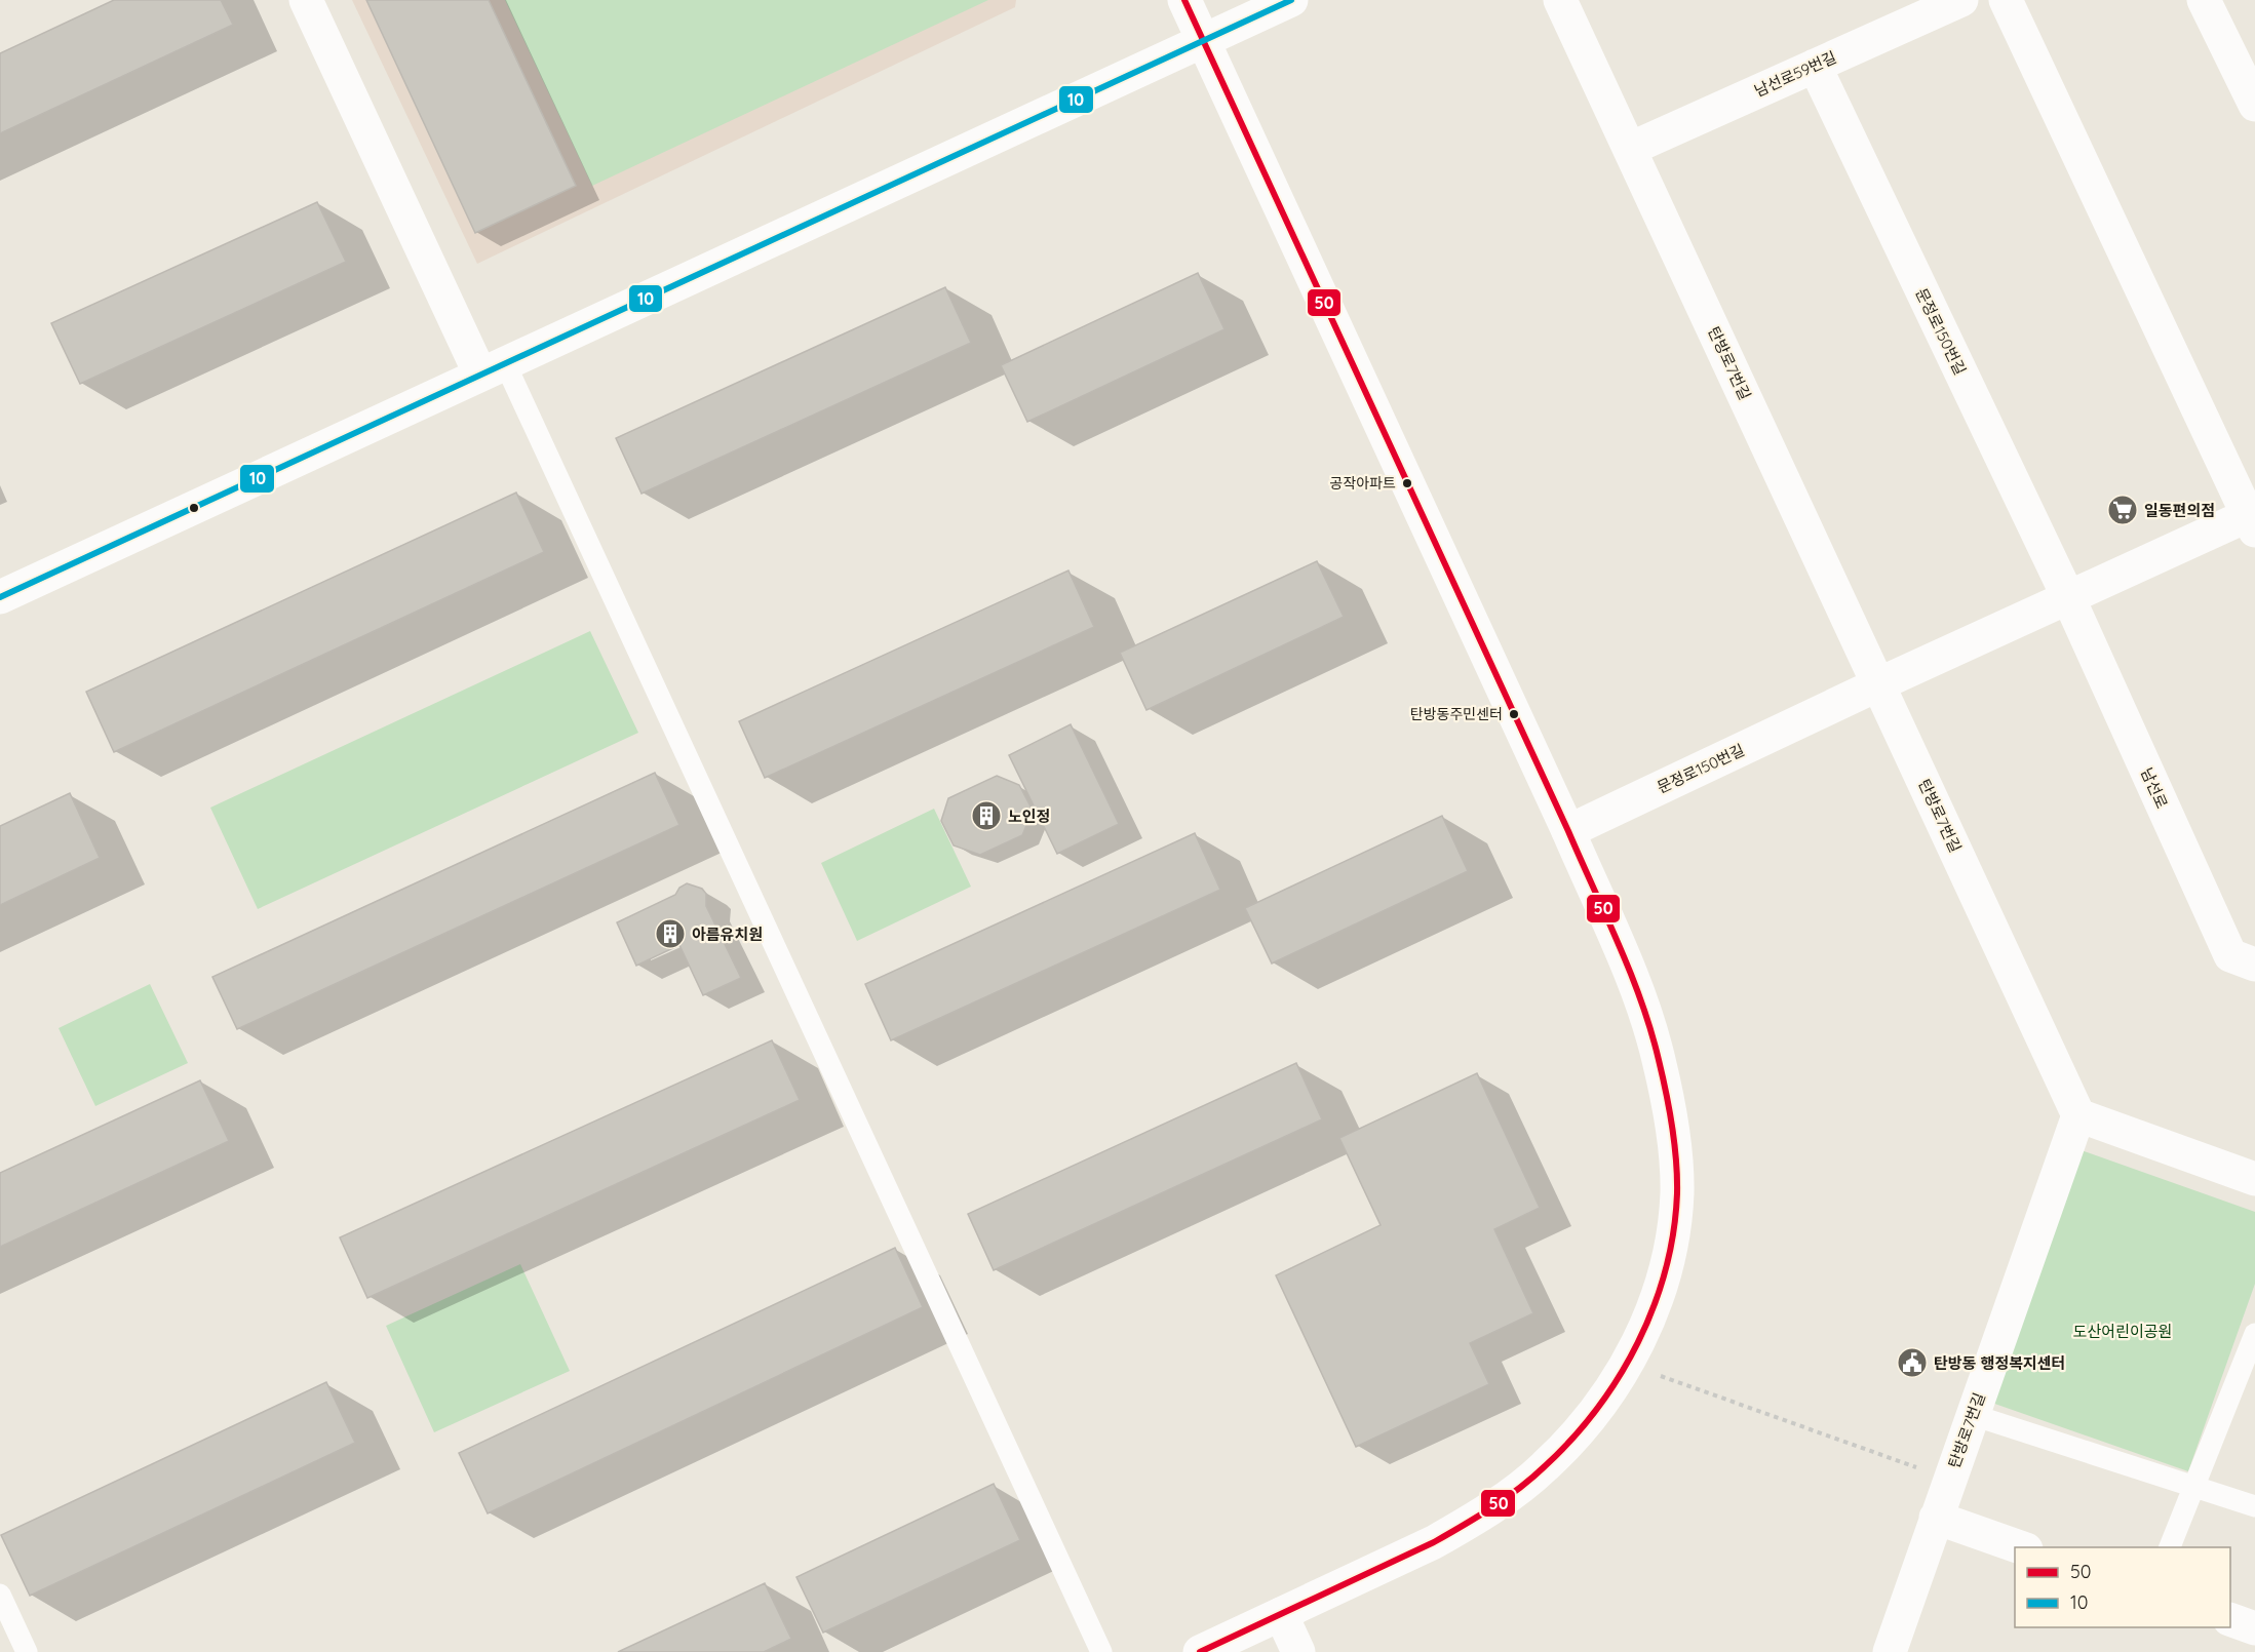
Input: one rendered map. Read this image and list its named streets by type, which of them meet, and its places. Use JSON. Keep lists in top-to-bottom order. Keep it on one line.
{"streets":{"street":["남선로59번길","문정로150번길","탄방로7번길","남선로"]},"crossings":[["남선로59번길","문정로150번길"],["남선로59번길","탄방로7번길"],["문정로150번길","탄방로7번길"],["문정로150번길","남선로"]],"parks":["도산어린이공원"],"places":{"other":["공작아파트","탄방동주민센터"],"supermarket":["일동편의점"],"building":["노인정","아름유치원"],"public building":["탄방동 행정복지센터"]},"lines":["transit line 50","transit line 10"],"legend":["50","10"]}
